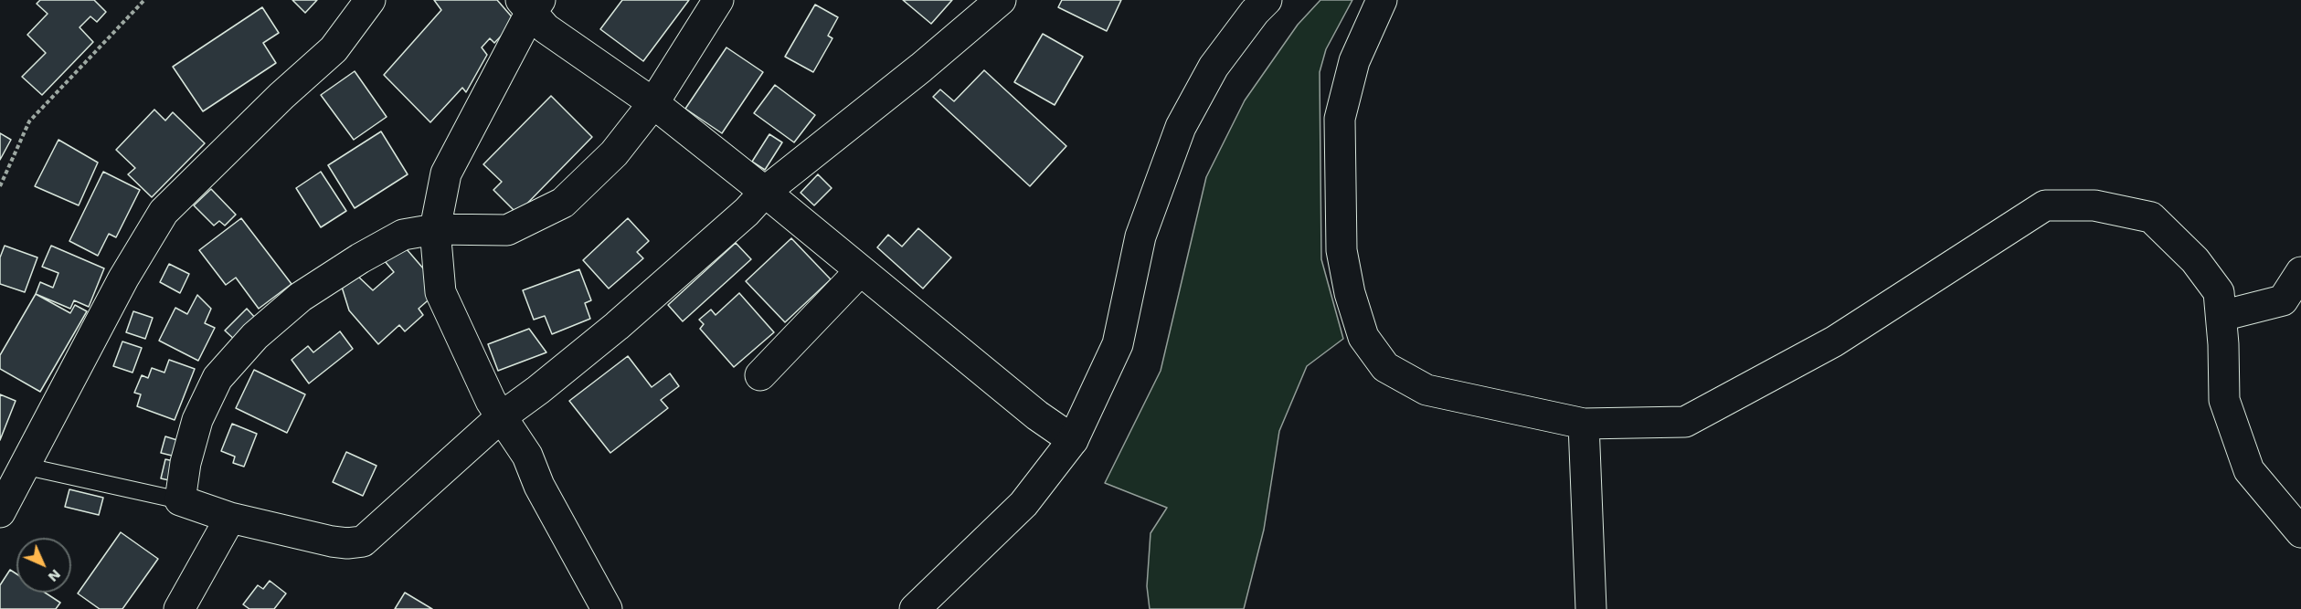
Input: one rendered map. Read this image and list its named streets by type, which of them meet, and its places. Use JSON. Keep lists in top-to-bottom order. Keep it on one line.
{"north":"bottom right"}
